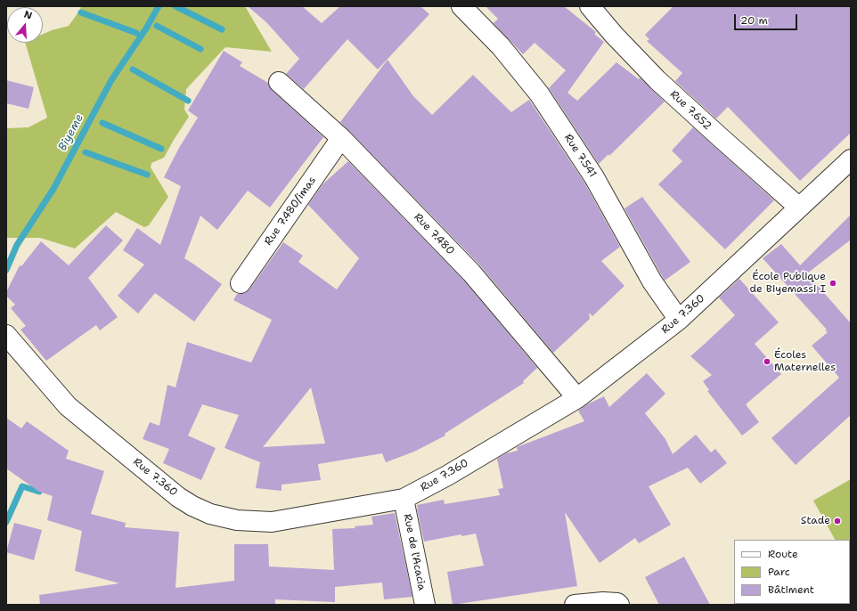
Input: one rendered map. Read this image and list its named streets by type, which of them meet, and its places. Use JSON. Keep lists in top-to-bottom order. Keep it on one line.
{"streets":{"street":["Rue 7.652","Rue 7.541","Rue 7.480/imas","Rue 7.480","Rue 7.360","Rue de l'Acacia"]},"crossings":[["Rue 7.652","Rue 7.360"],["Rue 7.541","Rue 7.360"],["Rue 7.480/imas","Rue 7.480"],["Rue 7.480","Rue 7.360"],["Rue 7.360","Rue de l'Acacia"]],"water":["Biyeme"],"places":["École Publique de Biyemassi I","Écoles Maternelles","Stade"],"legend":["Route","Parc","Bâtiment"],"scale_bar":"20 m","north":"top"}
